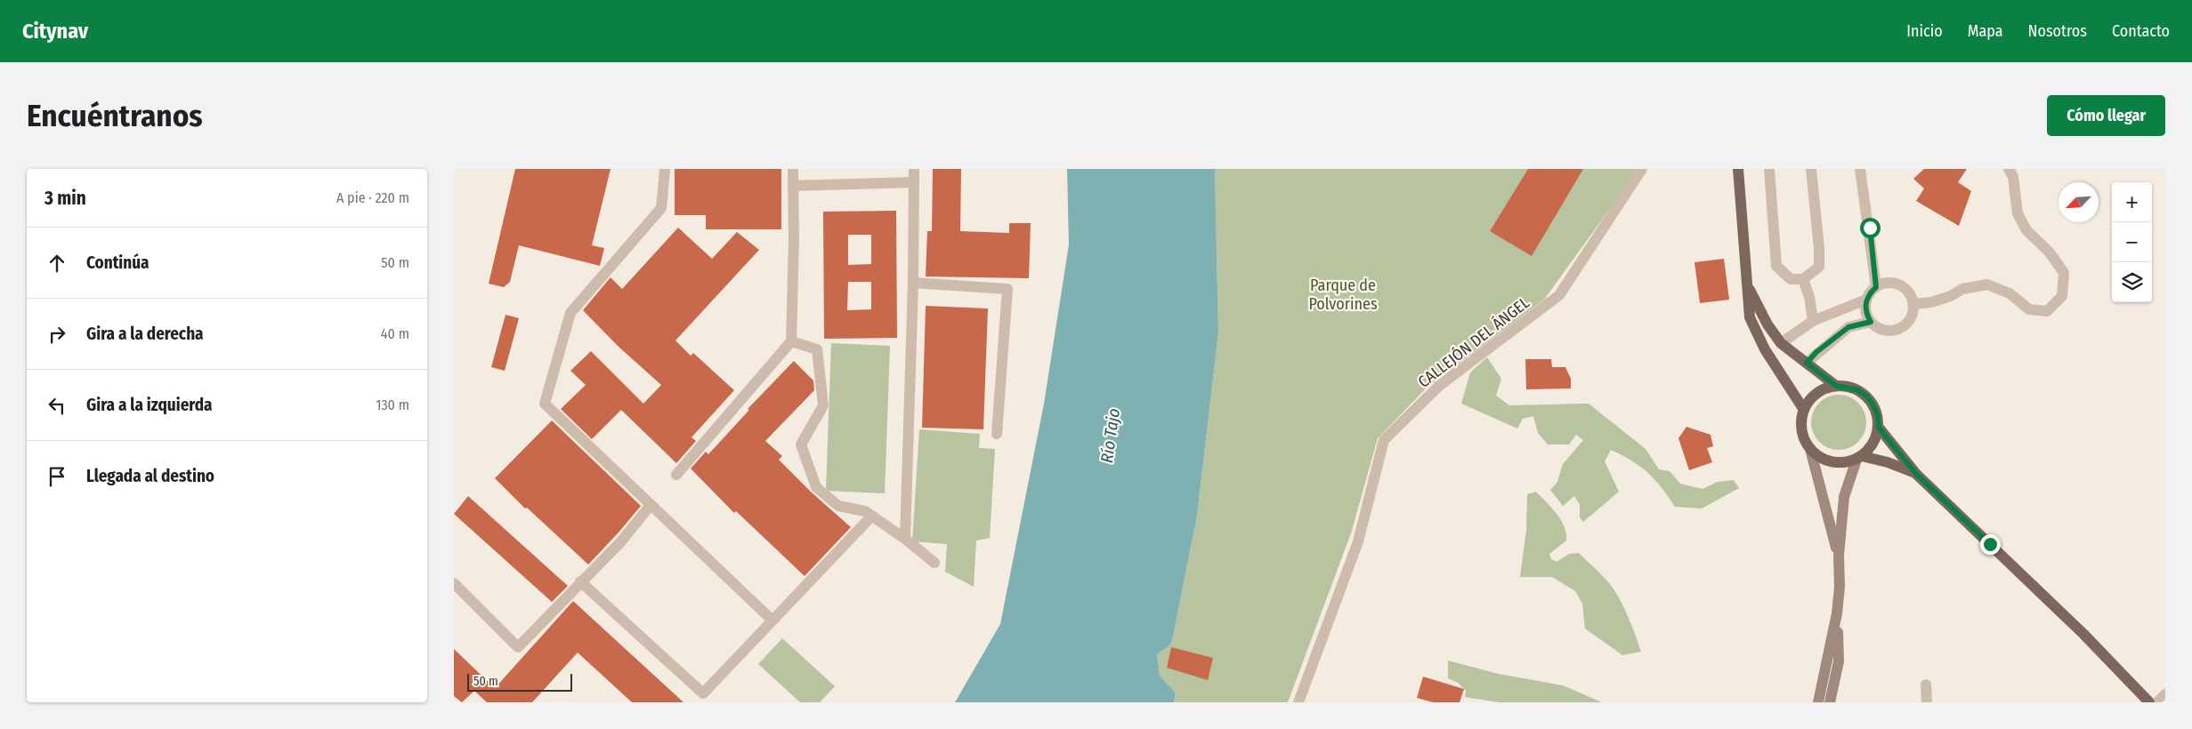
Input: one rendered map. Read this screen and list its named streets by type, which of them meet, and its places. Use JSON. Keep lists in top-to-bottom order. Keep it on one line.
{"streets":{"street":["CALLEJÓN DEL ÁNGEL"]},"water":["Río Tajo"],"parks":["Parque de Polvorines"],"scale_bar":"50 m","north":"bottom left","page":{"header":"Citynav","nav":["Inicio","Mapa","Nosotros","Contacto"],"buttons":"Cómo llegar","title":"Encuéntranos","heading":["3 min","A pie · 220 m"],"map_buttons":["+","−"],"list":[["Continúa","50 m"],["Gira a la derecha","40 m"],["Gira a la izquierda","130 m"],"Llegada al destino"],"scale":"50 m"}}
